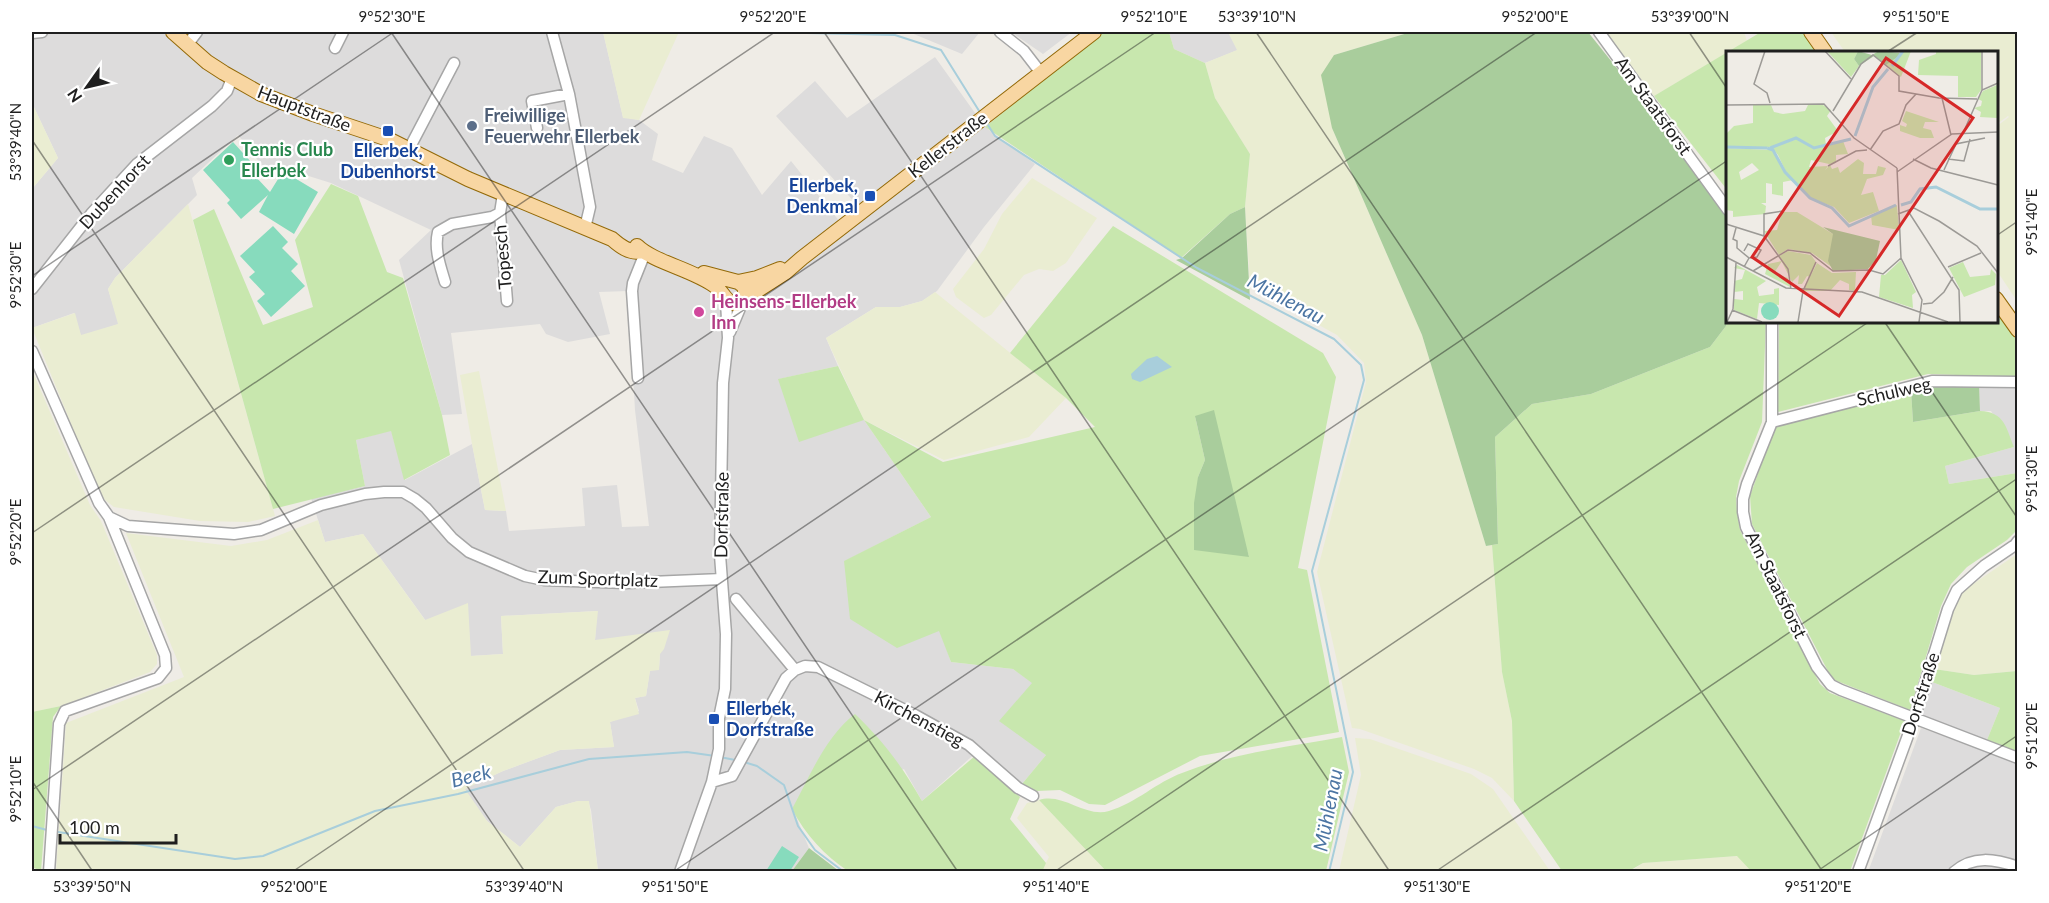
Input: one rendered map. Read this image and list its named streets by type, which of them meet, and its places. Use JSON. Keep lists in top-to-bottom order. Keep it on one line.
{"streets":{"main road":["Hauptstraße","Kellerstraße"],"street":["Am Staatsforst","Dubenhorst","Topesch","Schulweg","Dorfstraße","Zum Sportplatz","Kirchenstieg"]},"crossings":[["Am Staatsforst","Schulweg"],["Am Staatsforst","Dorfstraße"],["Hauptstraße","Kellerstraße"],["Hauptstraße","Dubenhorst"],["Hauptstraße","Topesch"],["Hauptstraße","Dorfstraße"],["Kellerstraße","Dorfstraße"],["Dorfstraße","Zum Sportplatz"]],"water":["Mühlenau","Beek"],"places":{"other":["Freiwillige Feuerwehr Ellerbek","Tennis Club Ellerbek","Heinsens-Ellerbek Inn"],"transit":["Ellerbek, Dubenhorst","Ellerbek, Denkmal","Ellerbek, Dorfstraße"]},"scale_bar":"100 m","north":"bottom left","coordinates":["9°52'30\"E","9°52'20\"E","9°52'10\"E","53°39'10\"N","9°52'00\"E","53°39'00\"N","9°51'50\"E","53°39'40\"N","9°51'40\"E","9°51'30\"E","9°51'20\"E","53°39'50\"N"]}
